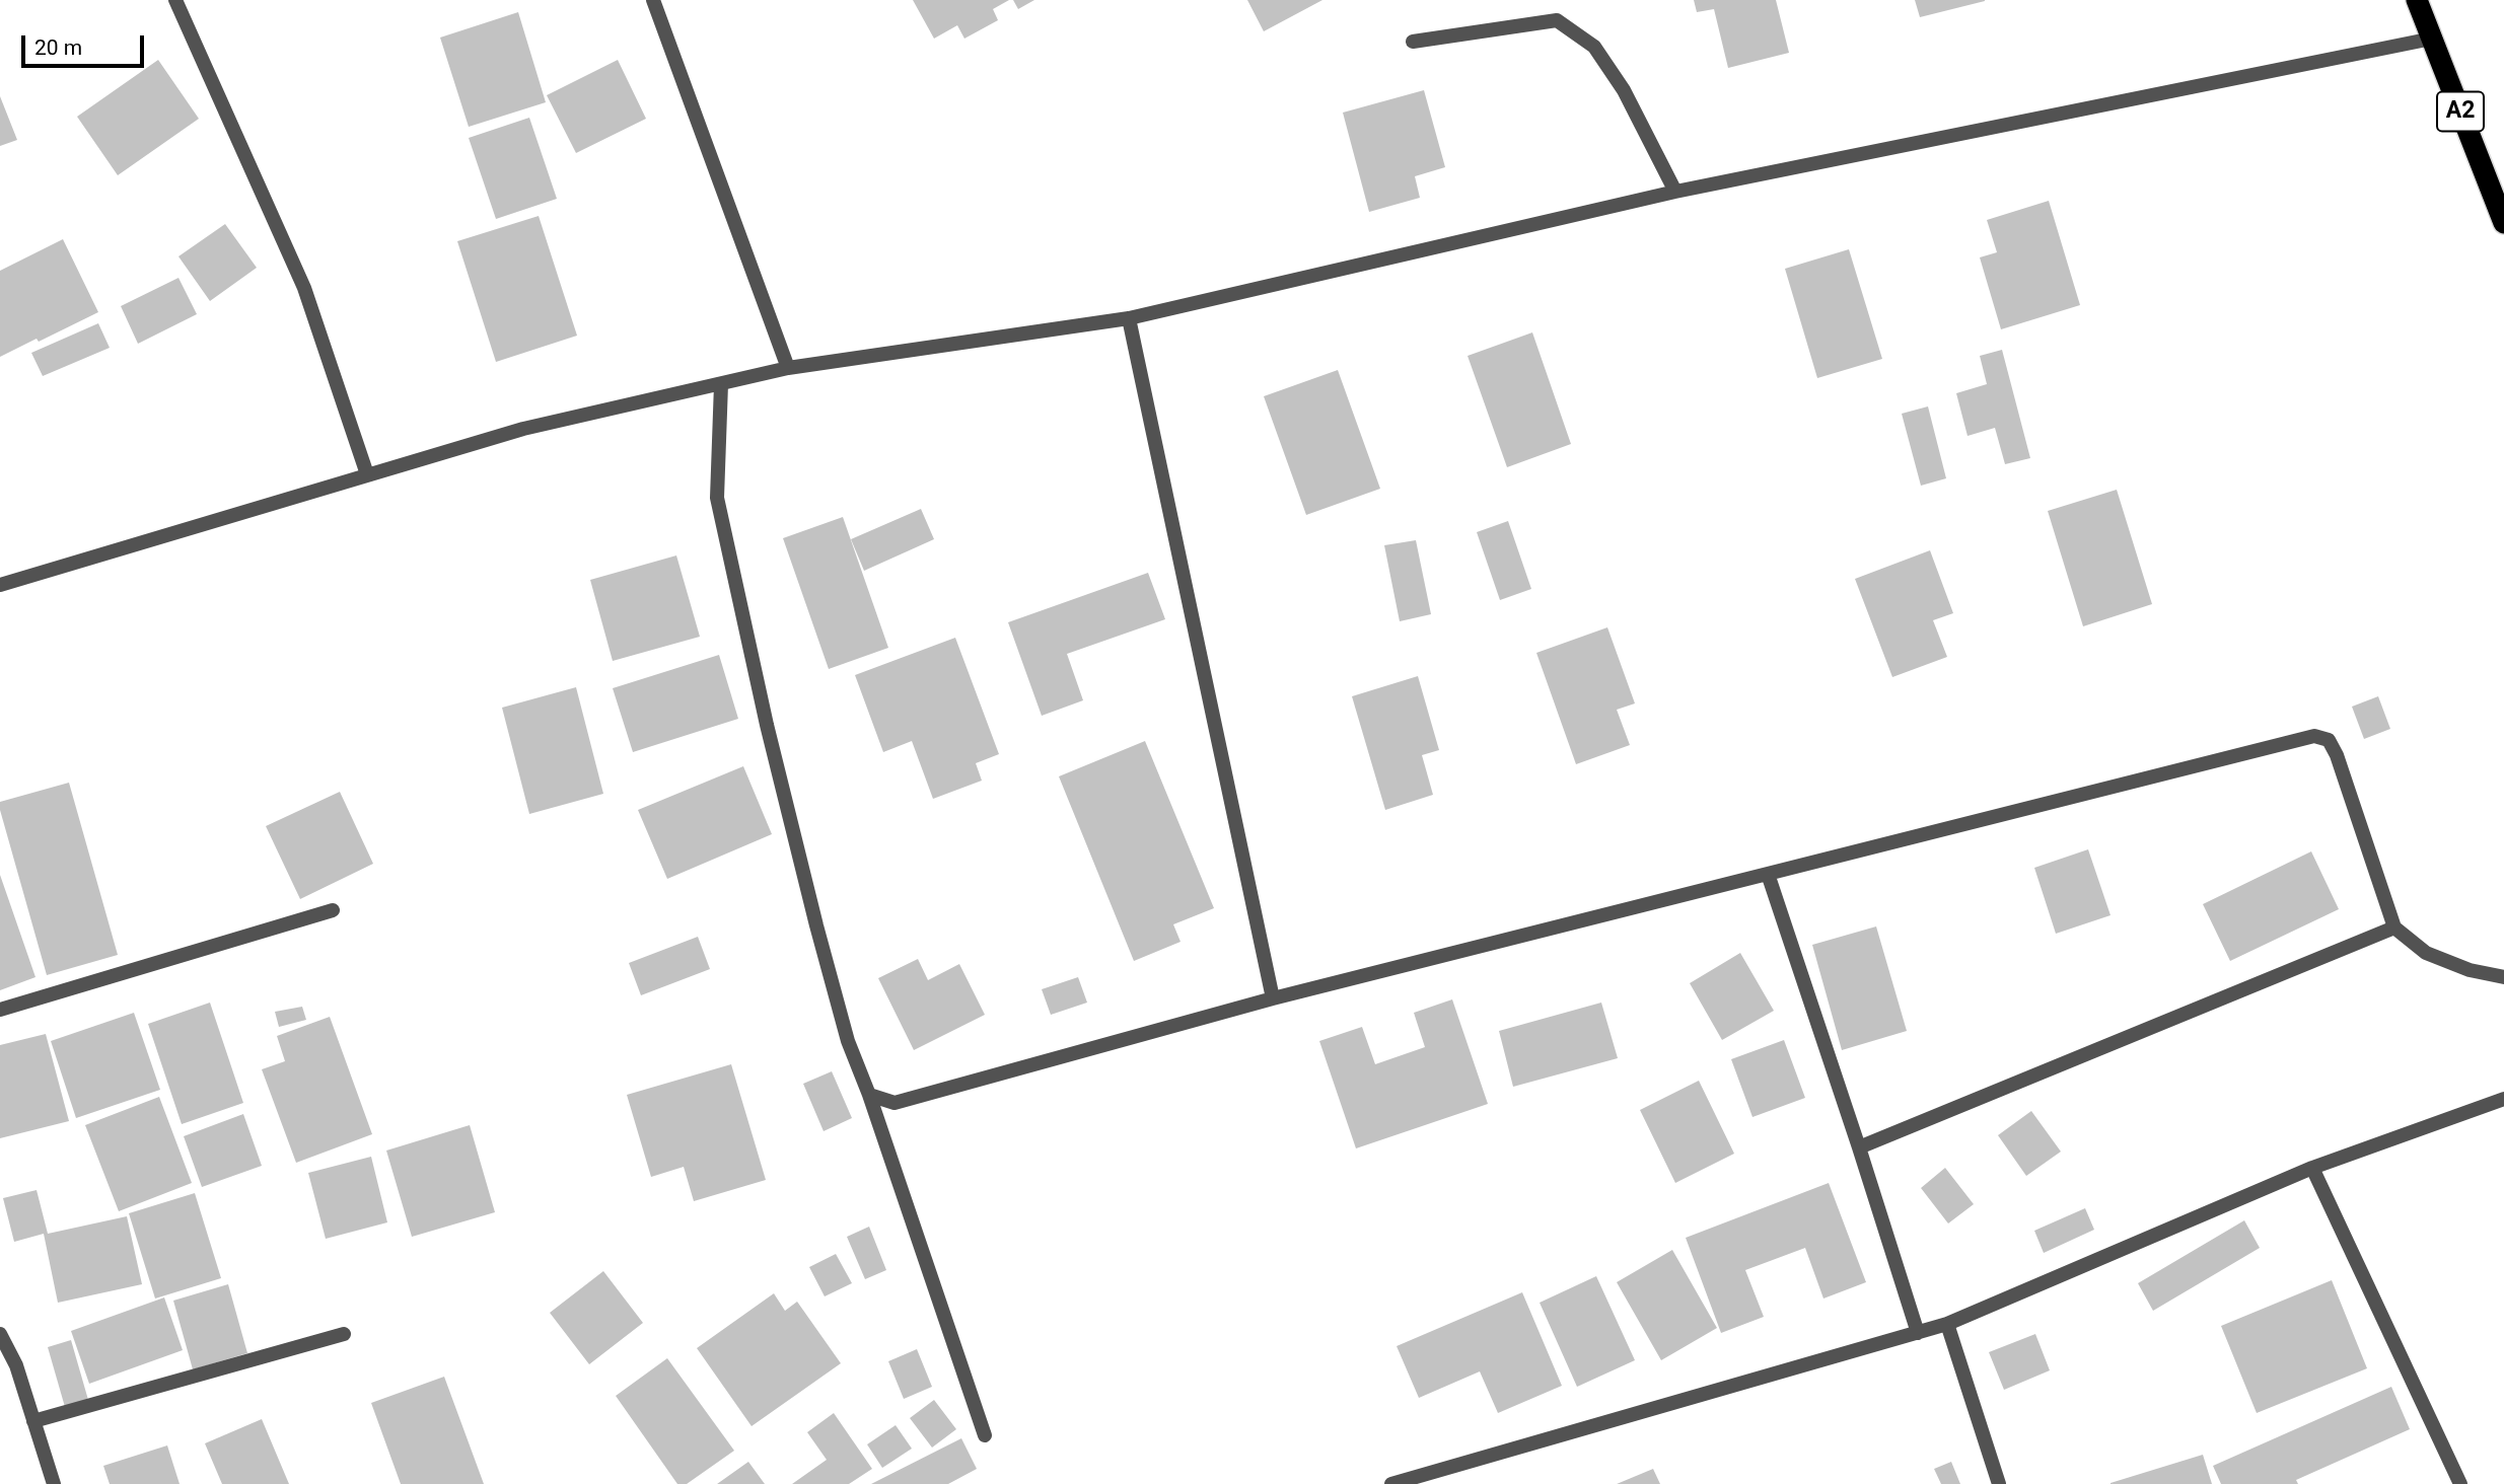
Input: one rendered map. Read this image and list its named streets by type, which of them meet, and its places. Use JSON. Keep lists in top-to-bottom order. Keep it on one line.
{"streets":{"highway":["A2"]},"scale_bar":"20 m"}
